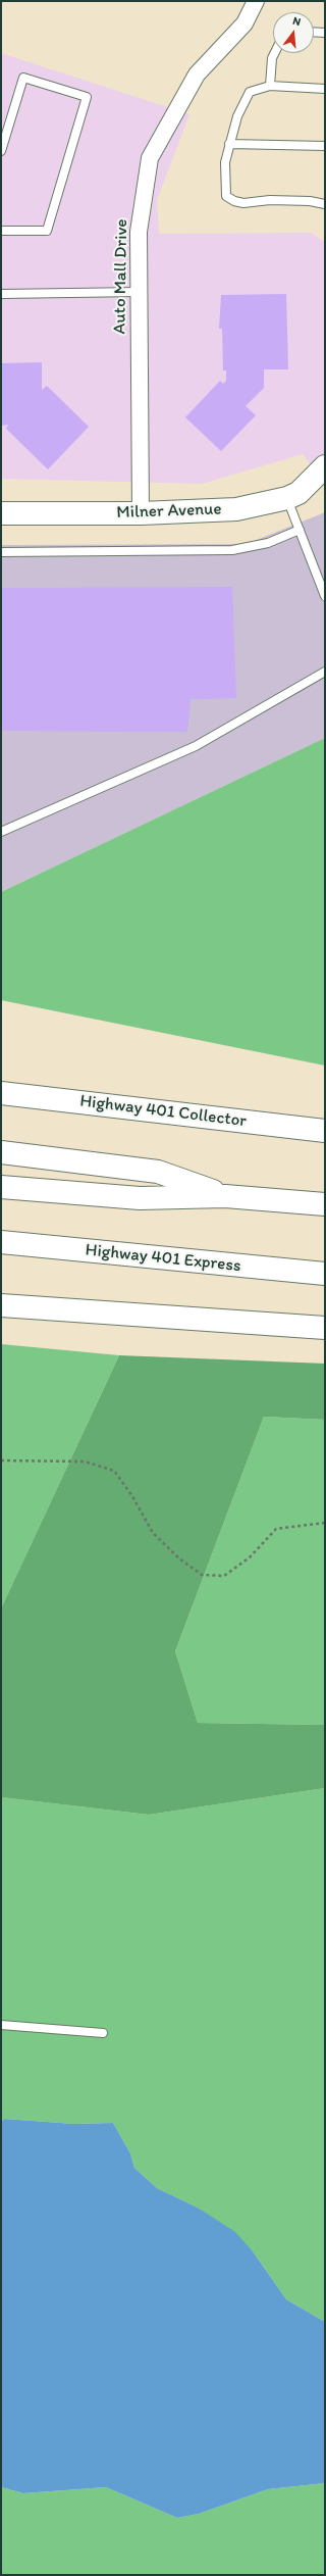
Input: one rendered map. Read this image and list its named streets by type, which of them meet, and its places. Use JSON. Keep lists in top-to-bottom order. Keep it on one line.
{"streets":{"main road":["Milner Avenue","Highway 401 Collector","Highway 401 Express"],"street":["Auto Mall Drive"]},"crossings":[["Auto Mall Drive","Milner Avenue"]],"north":"top"}
